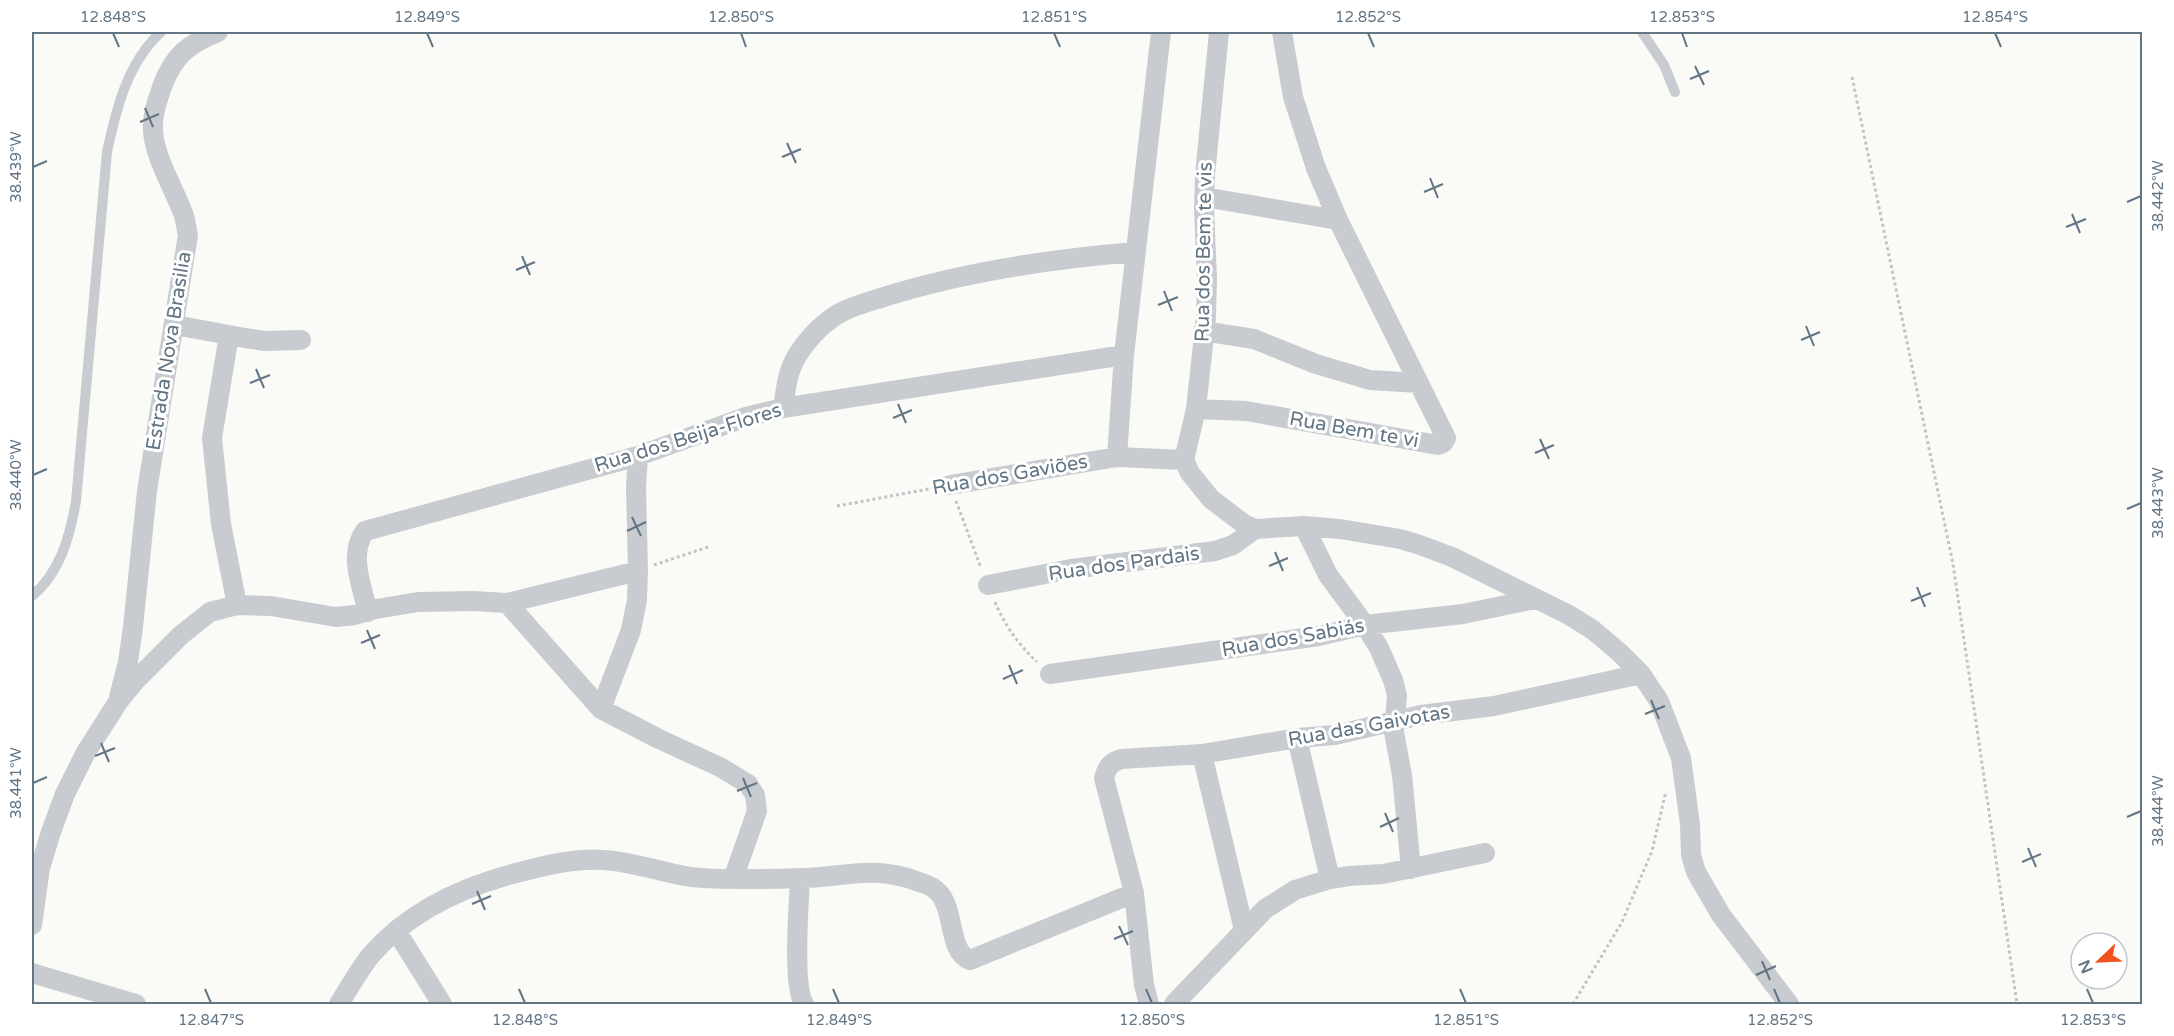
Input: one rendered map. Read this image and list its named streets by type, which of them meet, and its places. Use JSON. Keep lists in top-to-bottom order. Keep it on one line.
{"streets":{"street":["Rua dos Bem te vis","Estrada Nova Brasilia","Rua Bem te vi","Rua dos Beija-Flores","Rua dos Gaviões","Rua dos Pardais","Rua dos Sabiás","Rua das Gaivotas"]},"crossings":[["Rua dos Bem te vis","Rua Bem te vi"],["Rua dos Bem te vis","Rua dos Gaviões"]],"north":"bottom left","coordinates":["12.848°S","12.849°S","12.850°S","12.851°S","12.852°S","12.853°S","12.854°S","38.439°W","38.442°W","38.440°W","38.443°W","38.441°W","38.444°W","12.847°S"]}
